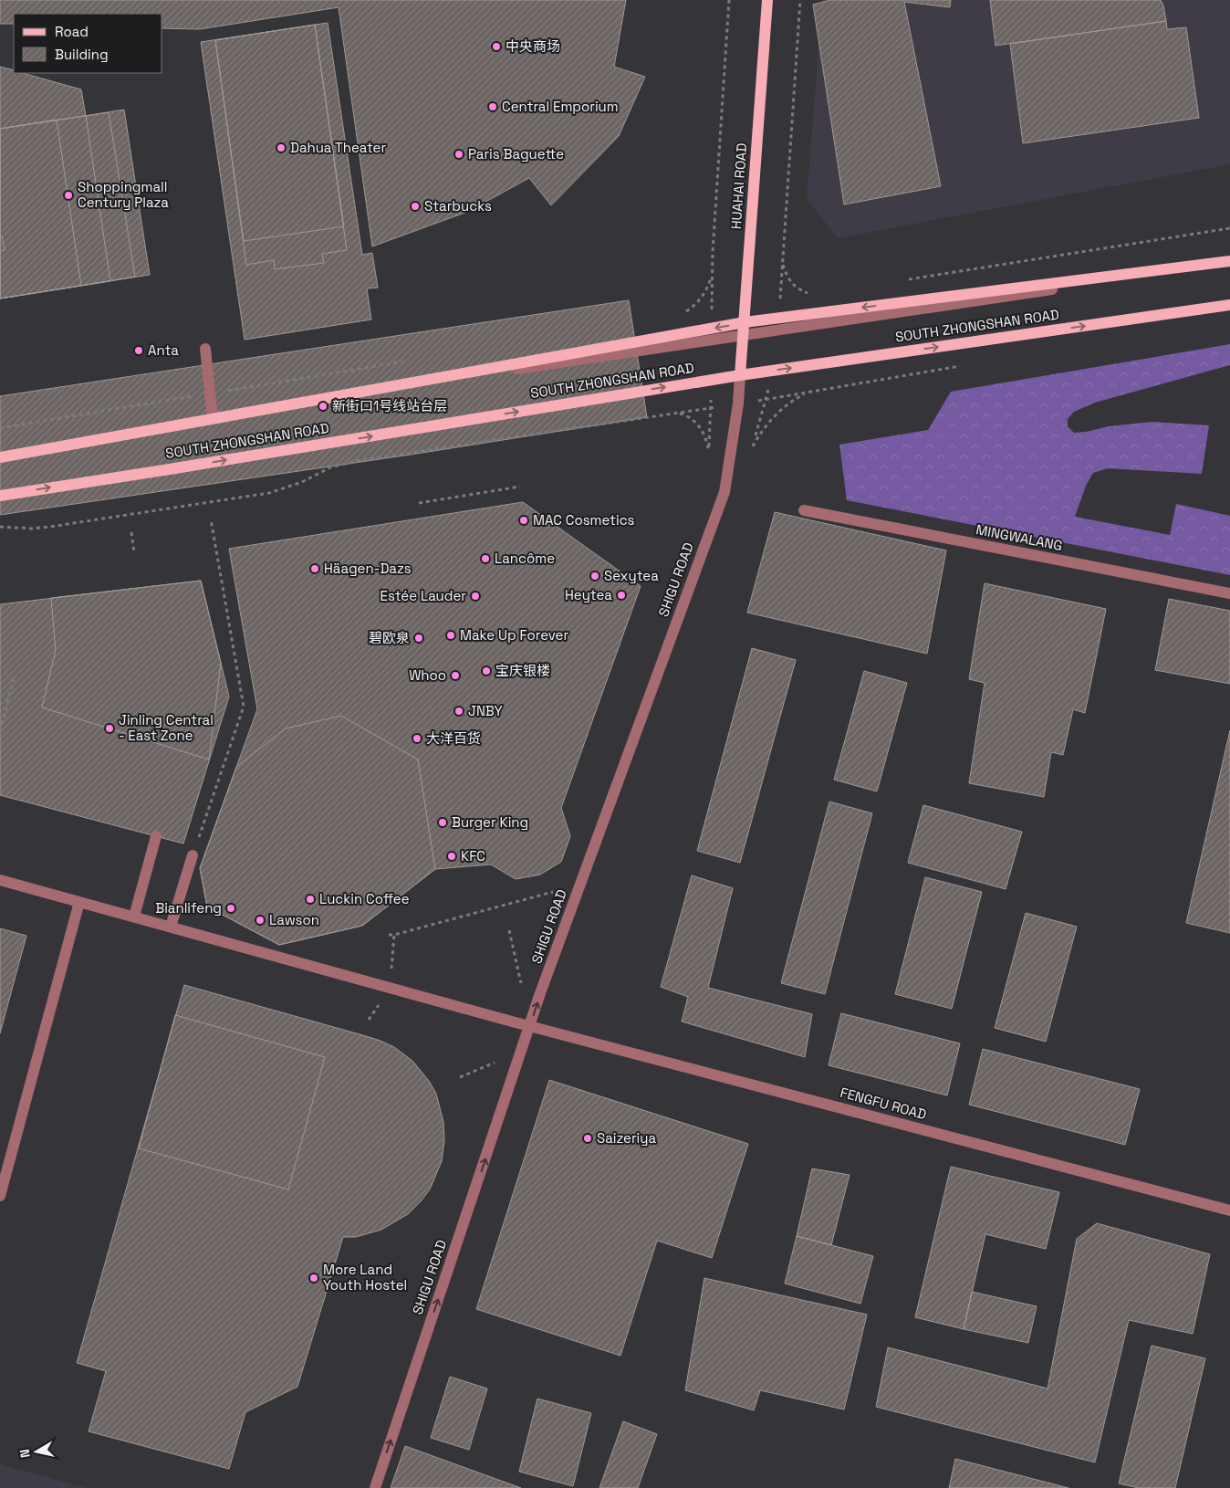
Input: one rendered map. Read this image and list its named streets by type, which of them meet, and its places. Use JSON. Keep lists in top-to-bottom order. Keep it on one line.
{"streets":{"main road":["HUAHAI ROAD","SOUTH ZHONGSHAN ROAD"],"street":["MINGWALANG","SHIGU ROAD","FENGFU ROAD"]},"crossings":[["HUAHAI ROAD","SOUTH ZHONGSHAN ROAD"],["HUAHAI ROAD","SHIGU ROAD"],["SOUTH ZHONGSHAN ROAD","SHIGU ROAD"],["SHIGU ROAD","FENGFU ROAD"]],"one_way":["SHIGU ROAD"],"places":["中央商场","Central Emporium","Dahua Theater","Paris Baguette","Shoppingmall Century Plaza","Starbucks","Anta","新街口1号线站台层","MAC Cosmetics","Lancôme","Häagen-Dazs","Sexytea","Heytea","Estée Lauder","Make Up Forever","碧欧泉","宝庆银楼","Whoo","JNBY","Jinling Central - East Zone","大洋百货","Burger King","KFC","Luckin Coffee","Bianlifeng","Lawson","Saizeriya","More Land Youth Hostel"],"legend":["Road","Building"],"north":"left"}
